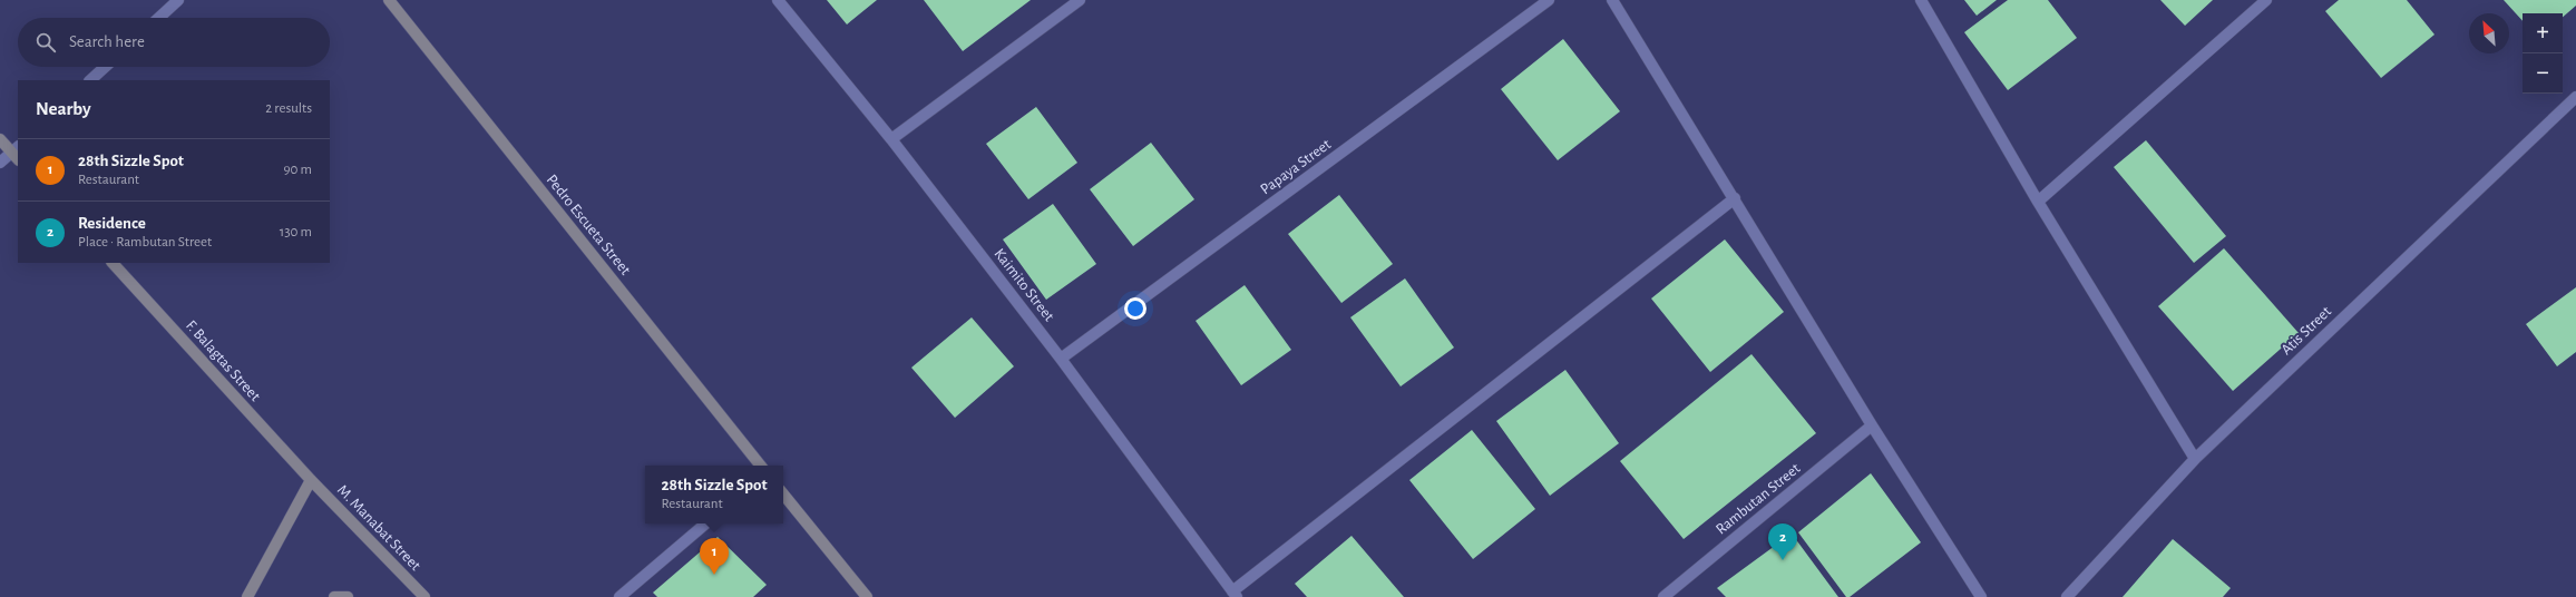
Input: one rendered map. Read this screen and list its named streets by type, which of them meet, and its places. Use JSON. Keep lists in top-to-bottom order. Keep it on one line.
{"streets":{"street":["Papaya Street","Pedro Escueta Street","Kaimito Street","Atis Street","F. Balagtas Street","Rambutan Street","M. Manabat Street"]},"crossings":[["Papaya Street","Kaimito Street"],["F. Balagtas Street","M. Manabat Street"]],"north":"top left","page":{"map_buttons":["+","−"],"search":"Search here","heading":["Nearby","2 results"],"list":[{"mark":"1","name":"28th Sizzle Spot","note":"Restaurant","value":"90 m"},{"mark":"2","name":"Residence","note":"Place · Rambutan Street","value":"130 m"}],"popup":["28th Sizzle Spot","Restaurant"],"pins":["2","1"]}}
